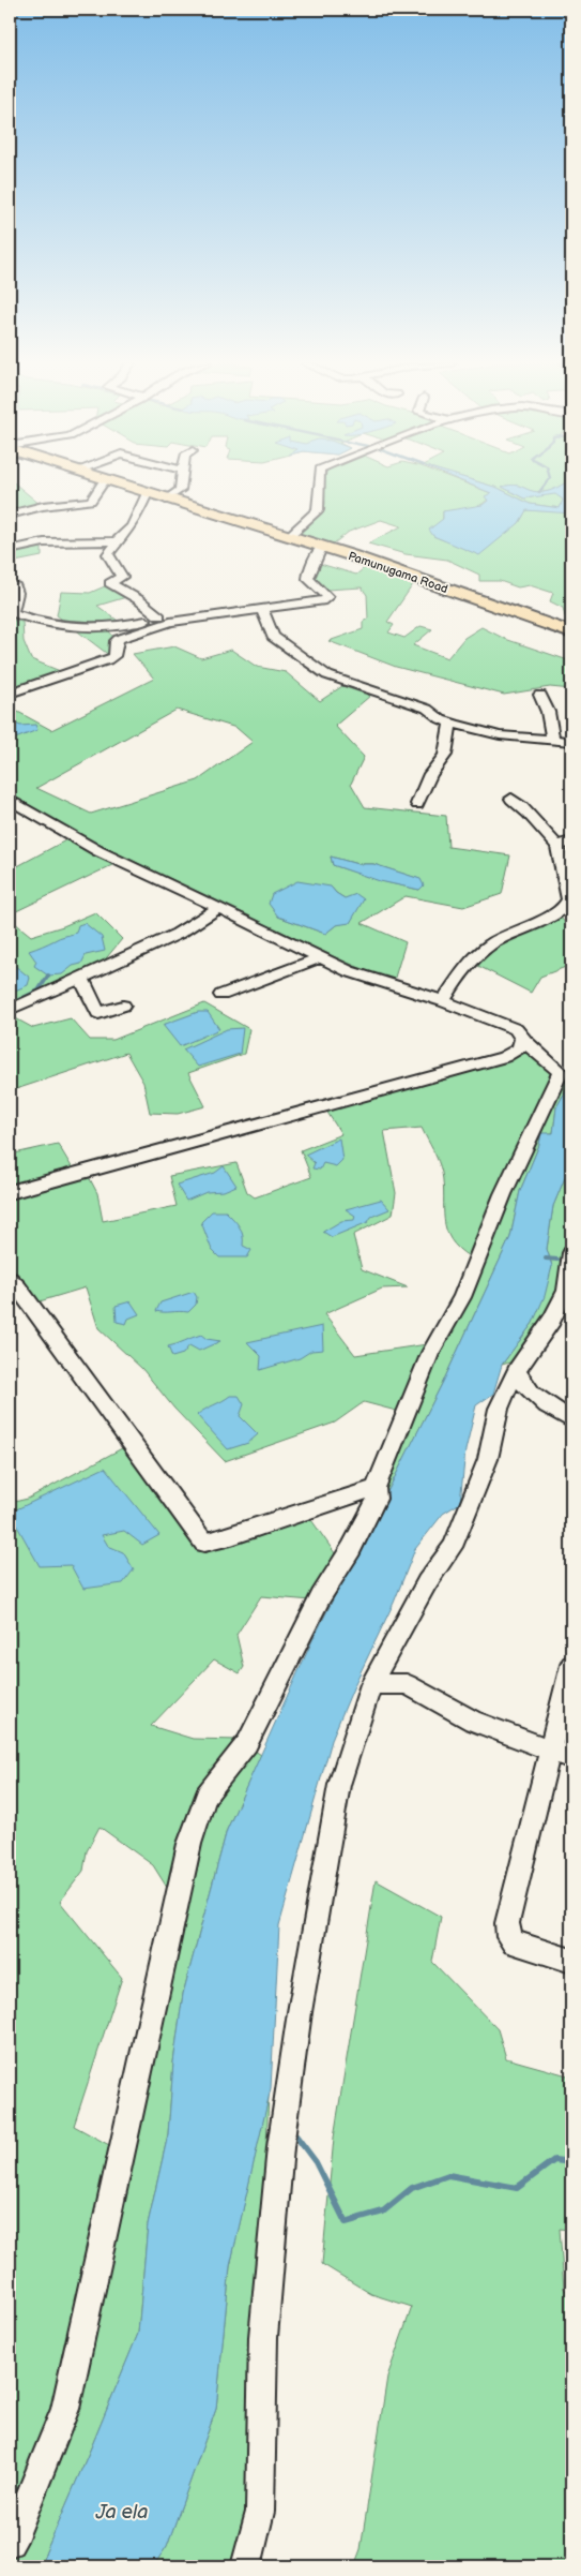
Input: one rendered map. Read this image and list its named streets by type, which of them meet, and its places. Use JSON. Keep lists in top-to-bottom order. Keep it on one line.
{"streets":{"main road":["Pamunugama Road"]},"water":["Ja ela"]}
